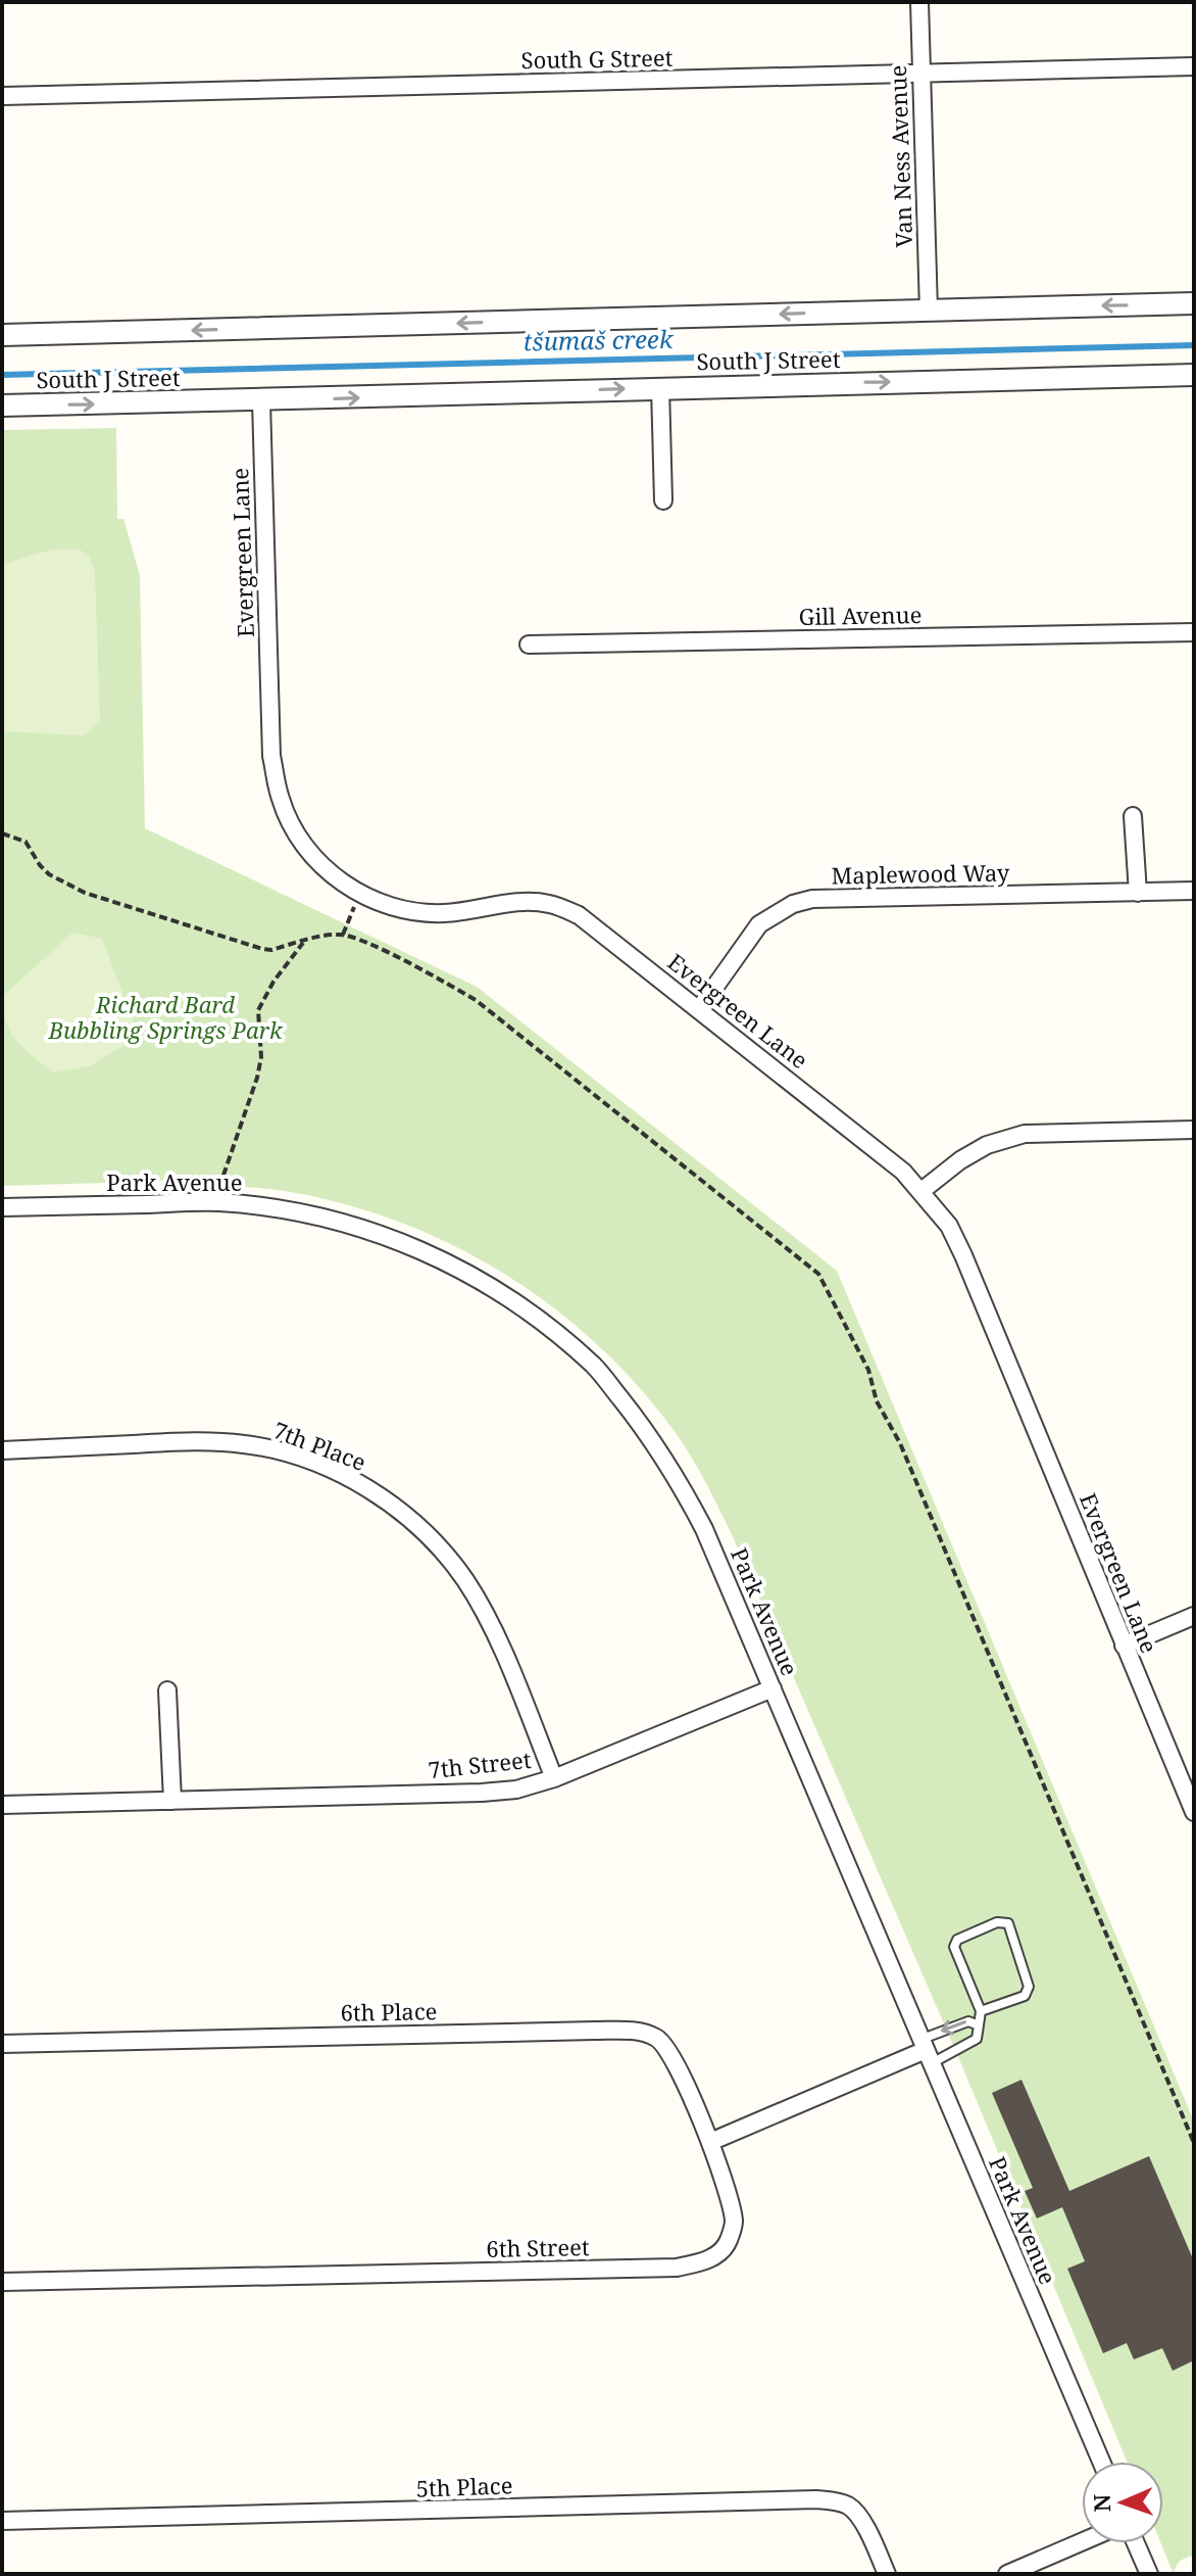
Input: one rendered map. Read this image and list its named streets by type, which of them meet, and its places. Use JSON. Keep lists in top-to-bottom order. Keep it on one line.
{"streets":{"street":["South G Street","Van Ness Avenue","South J Street","Evergreen Lane","Gill Avenue","Maplewood Way","Park Avenue","7th Place","7th Street","6th Place","6th Street","5th Place"]},"crossings":[["South G Street","Van Ness Avenue"],["Van Ness Avenue","South J Street"],["South J Street","Evergreen Lane"],["Evergreen Lane","Maplewood Way"],["Park Avenue","7th Street"],["7th Place","7th Street"],["6th Place","6th Street"]],"water":["tšumaš creek"],"parks":["Richard Bard Bubbling Springs Park"],"north":"left"}
